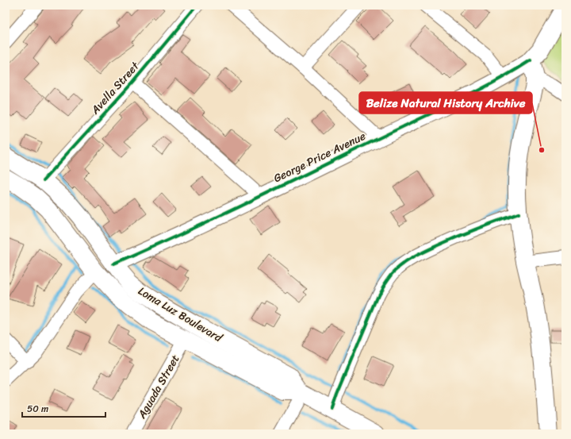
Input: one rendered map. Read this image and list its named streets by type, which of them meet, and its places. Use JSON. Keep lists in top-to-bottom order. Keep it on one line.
{"streets":{"main road":["George Price Avenue","Loma Luz Boulevard"],"street":["Avella Street","Aguada Street"]},"crossings":[["Avella Street","Loma Luz Boulevard"],["George Price Avenue","Loma Luz Boulevard"],["Loma Luz Boulevard","Aguada Street"]],"places":["Belize Natural History Archive"],"scale_bar":"50 m"}
